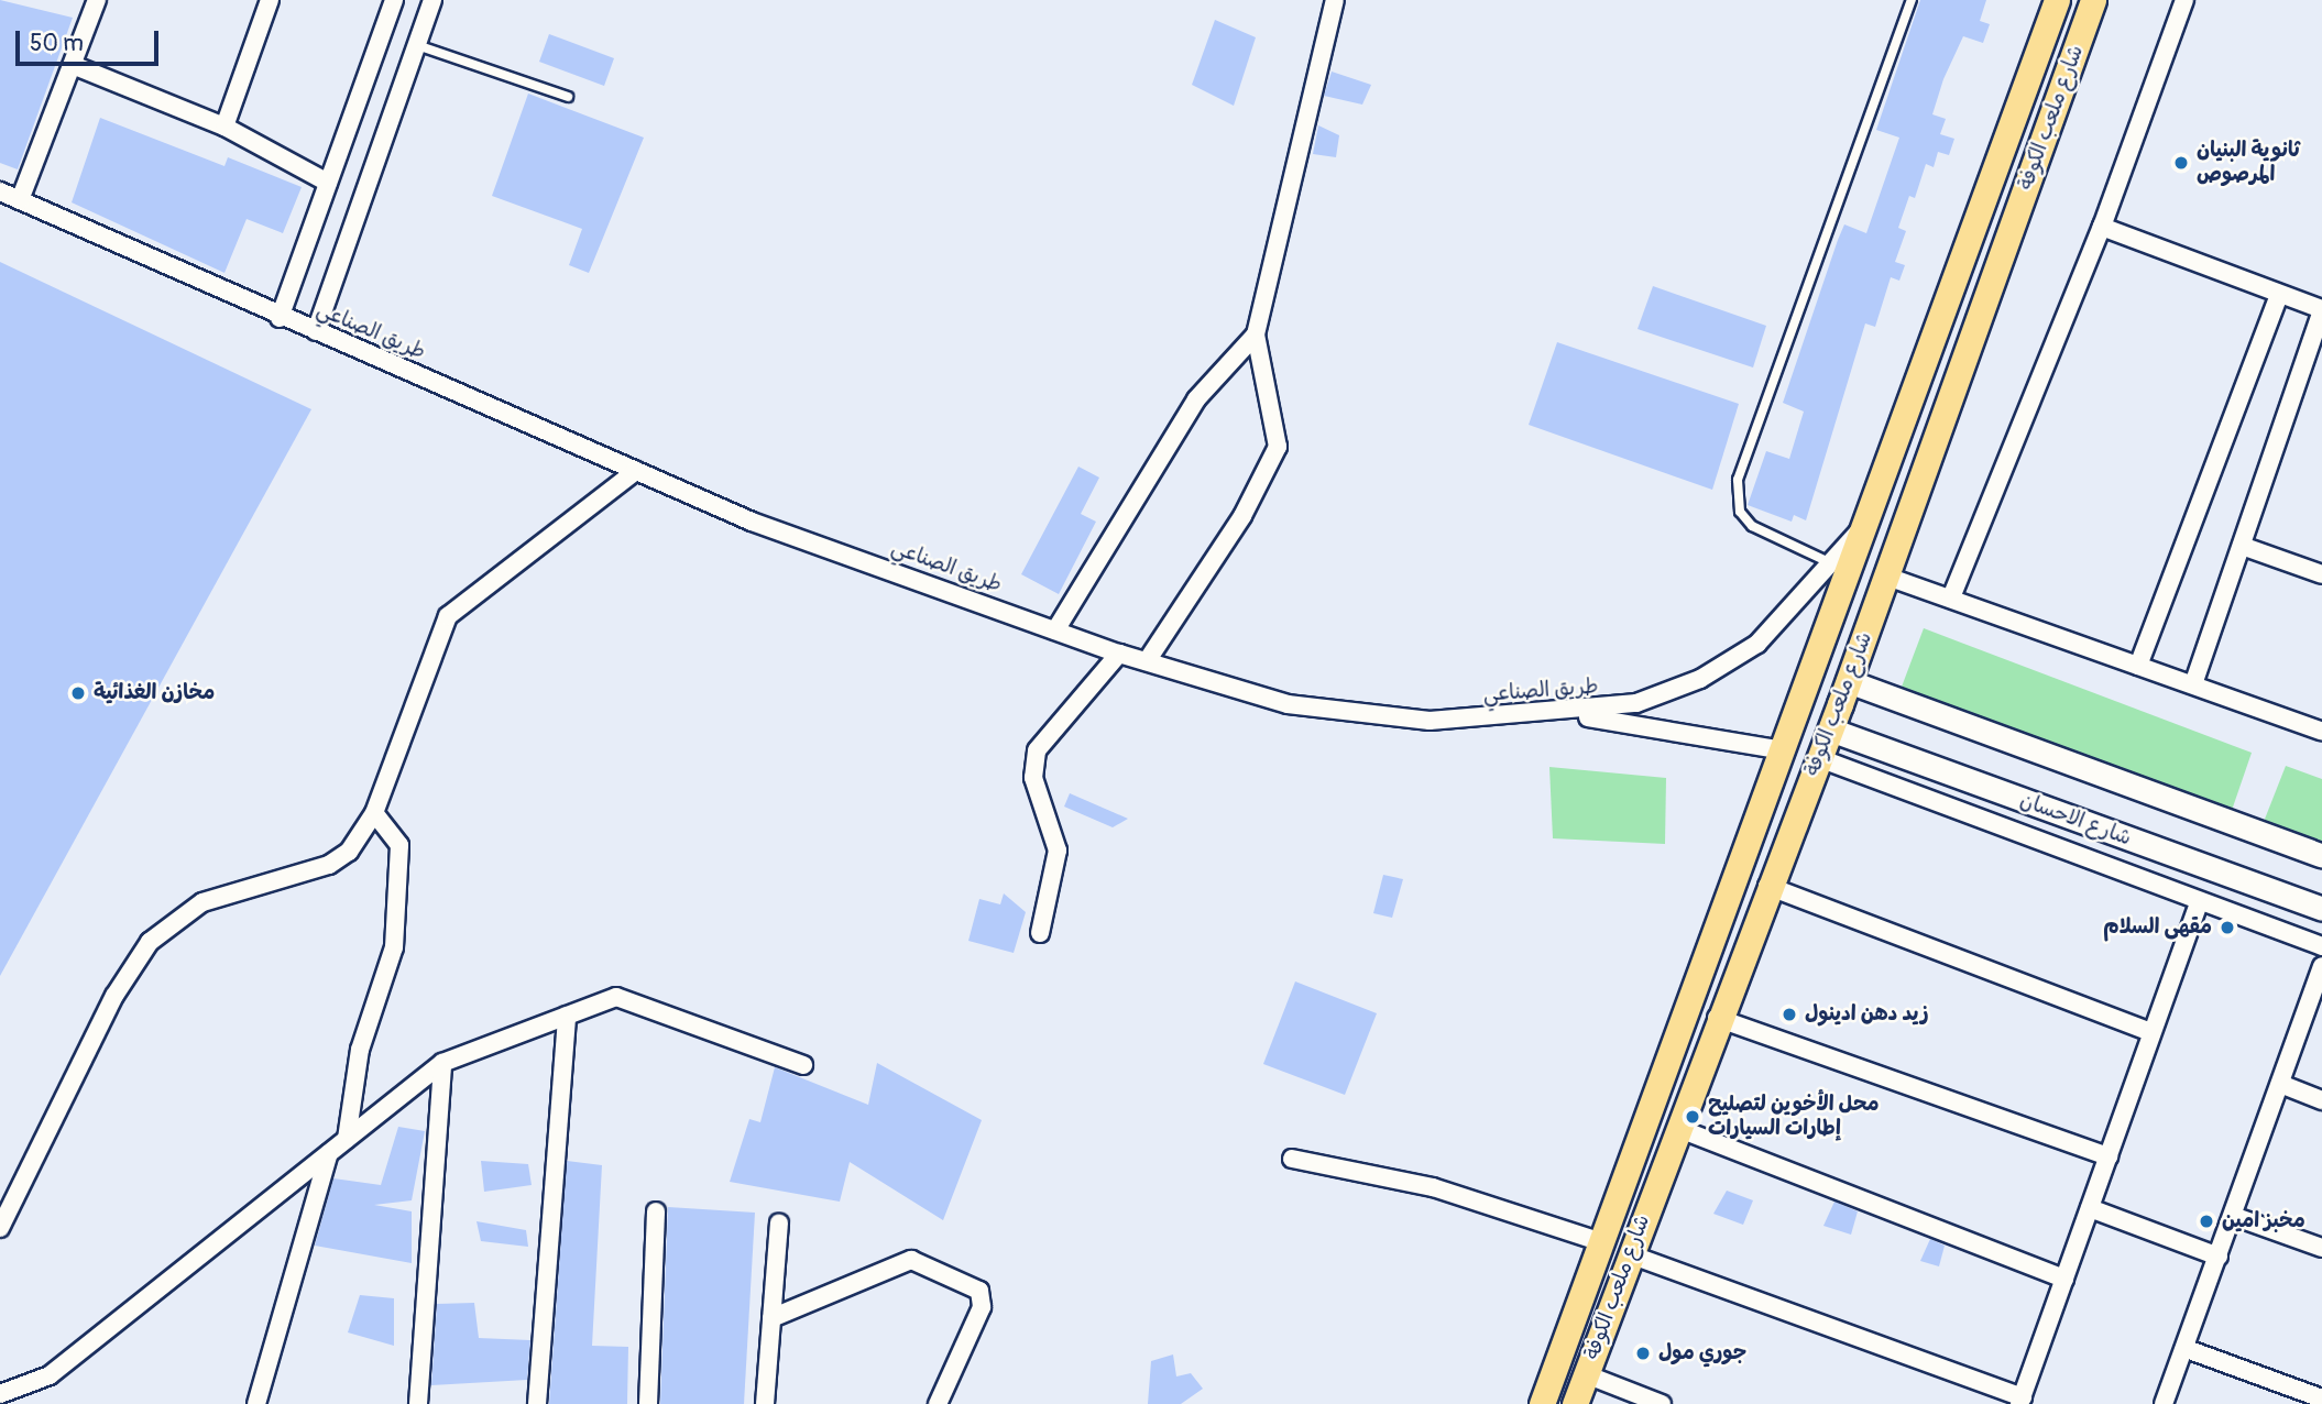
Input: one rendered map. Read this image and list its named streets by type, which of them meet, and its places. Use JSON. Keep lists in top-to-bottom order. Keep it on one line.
{"streets":{"main road":["شارع ملعب الكوفة"],"street":["طريق الصناعي","شارع الاحسان"]},"crossings":[["شارع ملعب الكوفة","طريق الصناعي"],["شارع ملعب الكوفة","شارع الاحسان"]],"places":["ثانوية البنيان المرصوص","مخازن الغذائية","مقهى السلام","زيد دهن ادينول","محل الأخوين لتصليح إطارات السيارات","مخبز امين","جوري مول"],"scale_bar":"50 m"}
